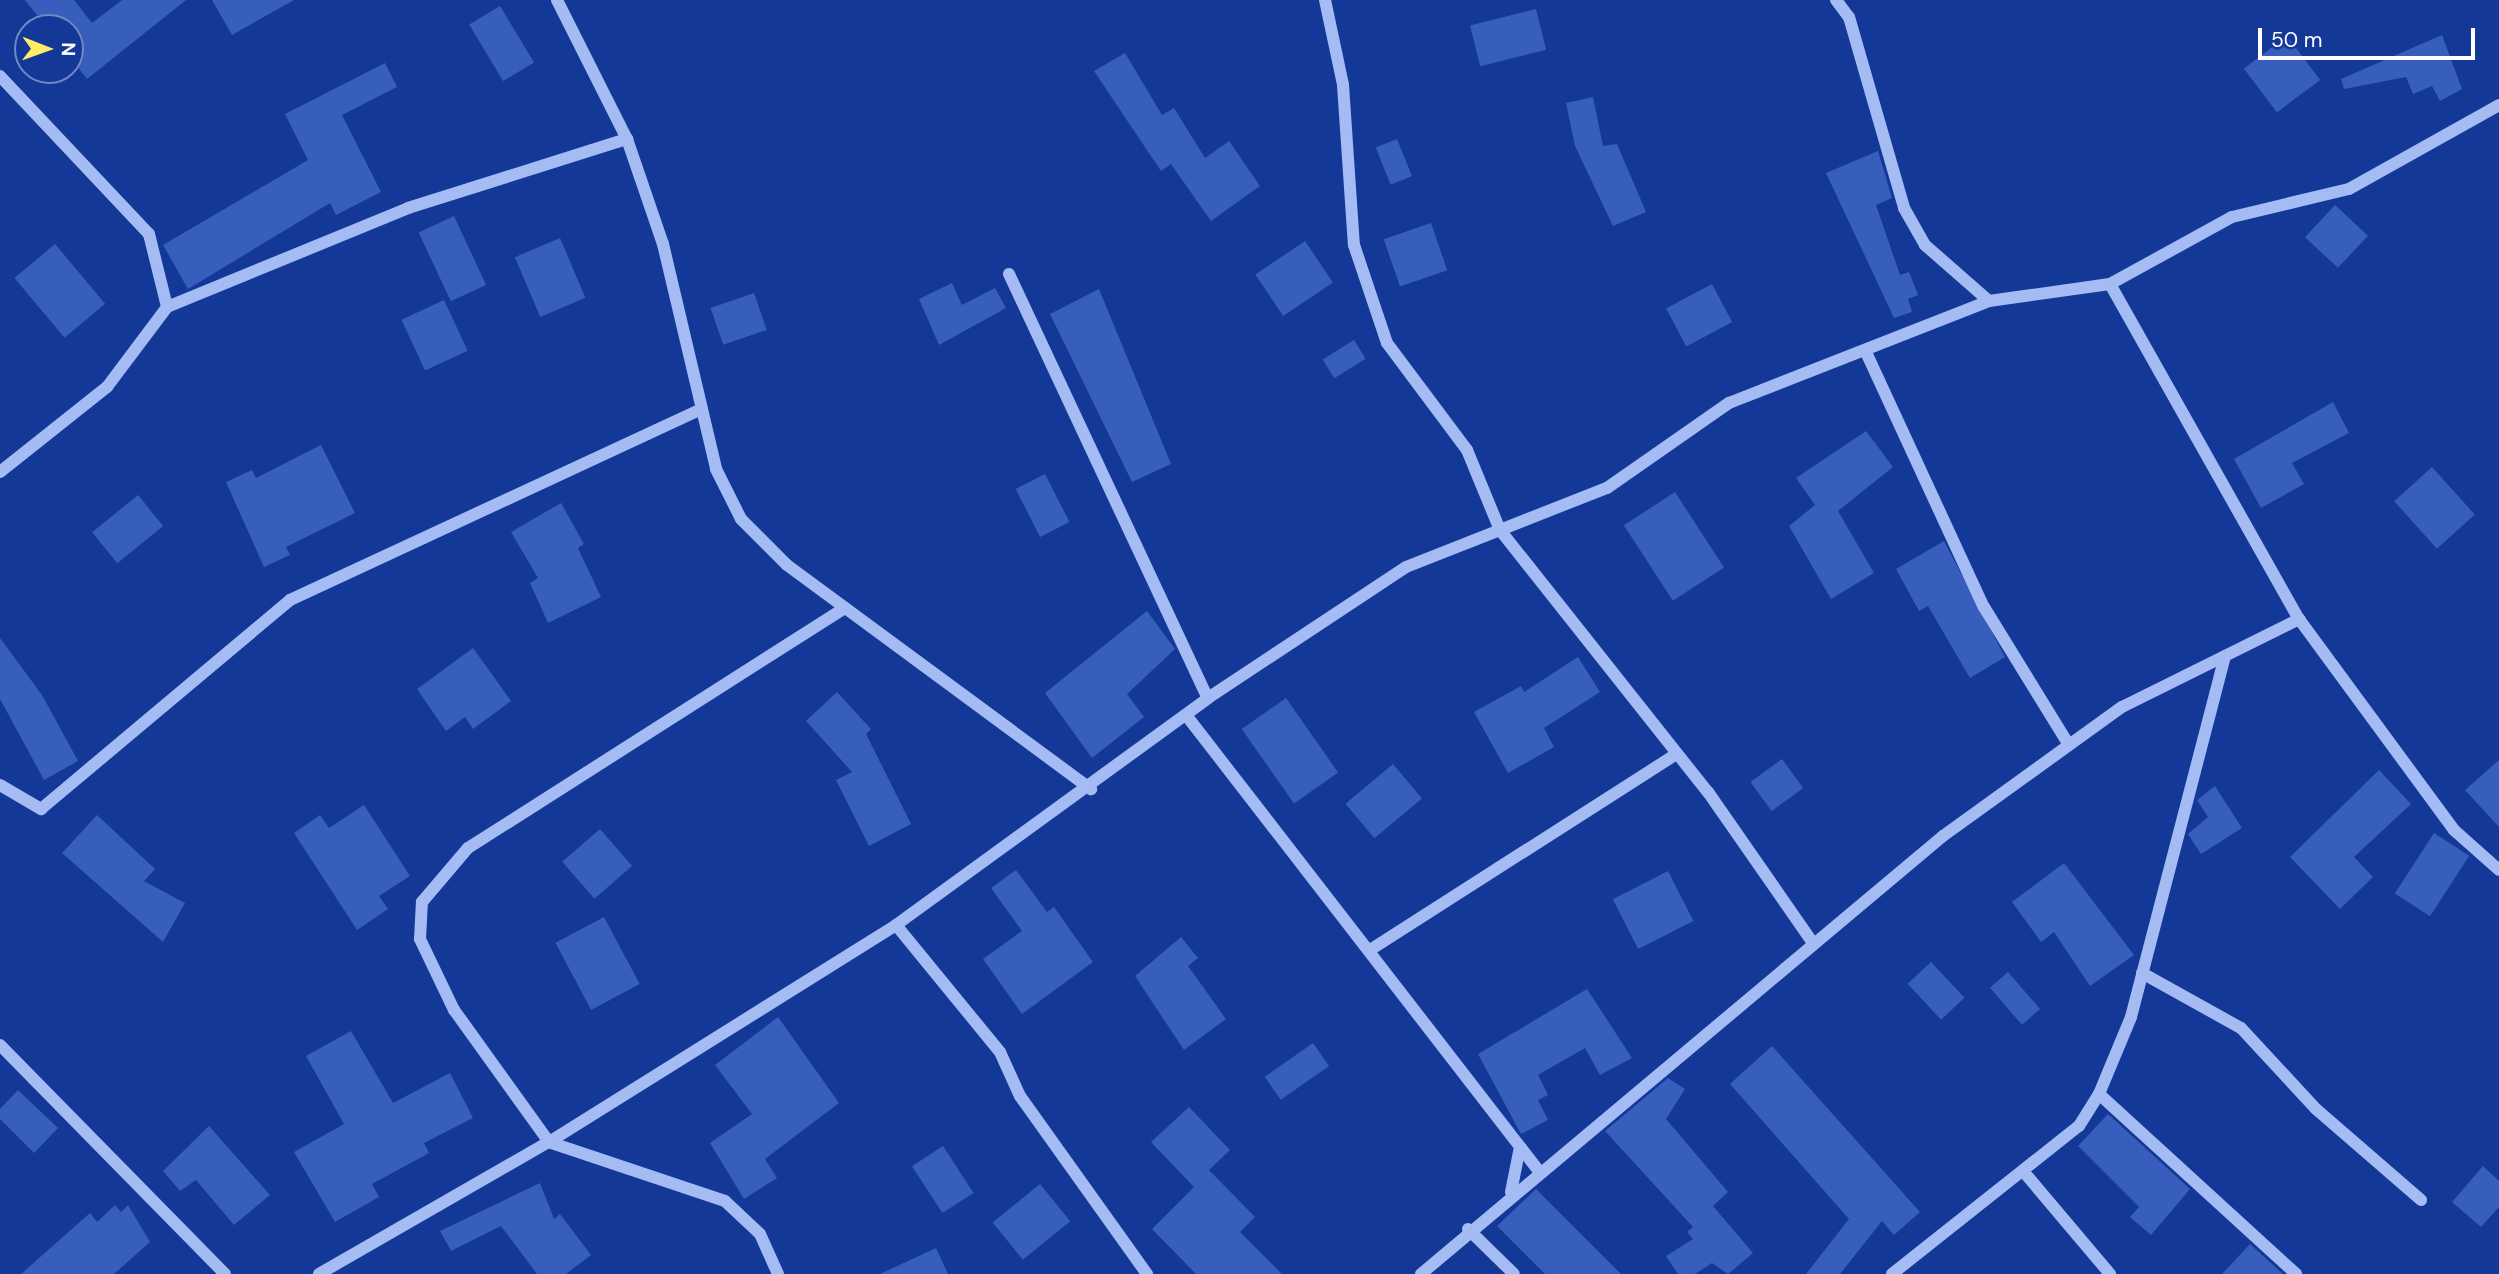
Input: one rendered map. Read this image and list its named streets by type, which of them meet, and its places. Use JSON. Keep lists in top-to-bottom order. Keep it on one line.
{"scale_bar":"50 m","north":"right"}
